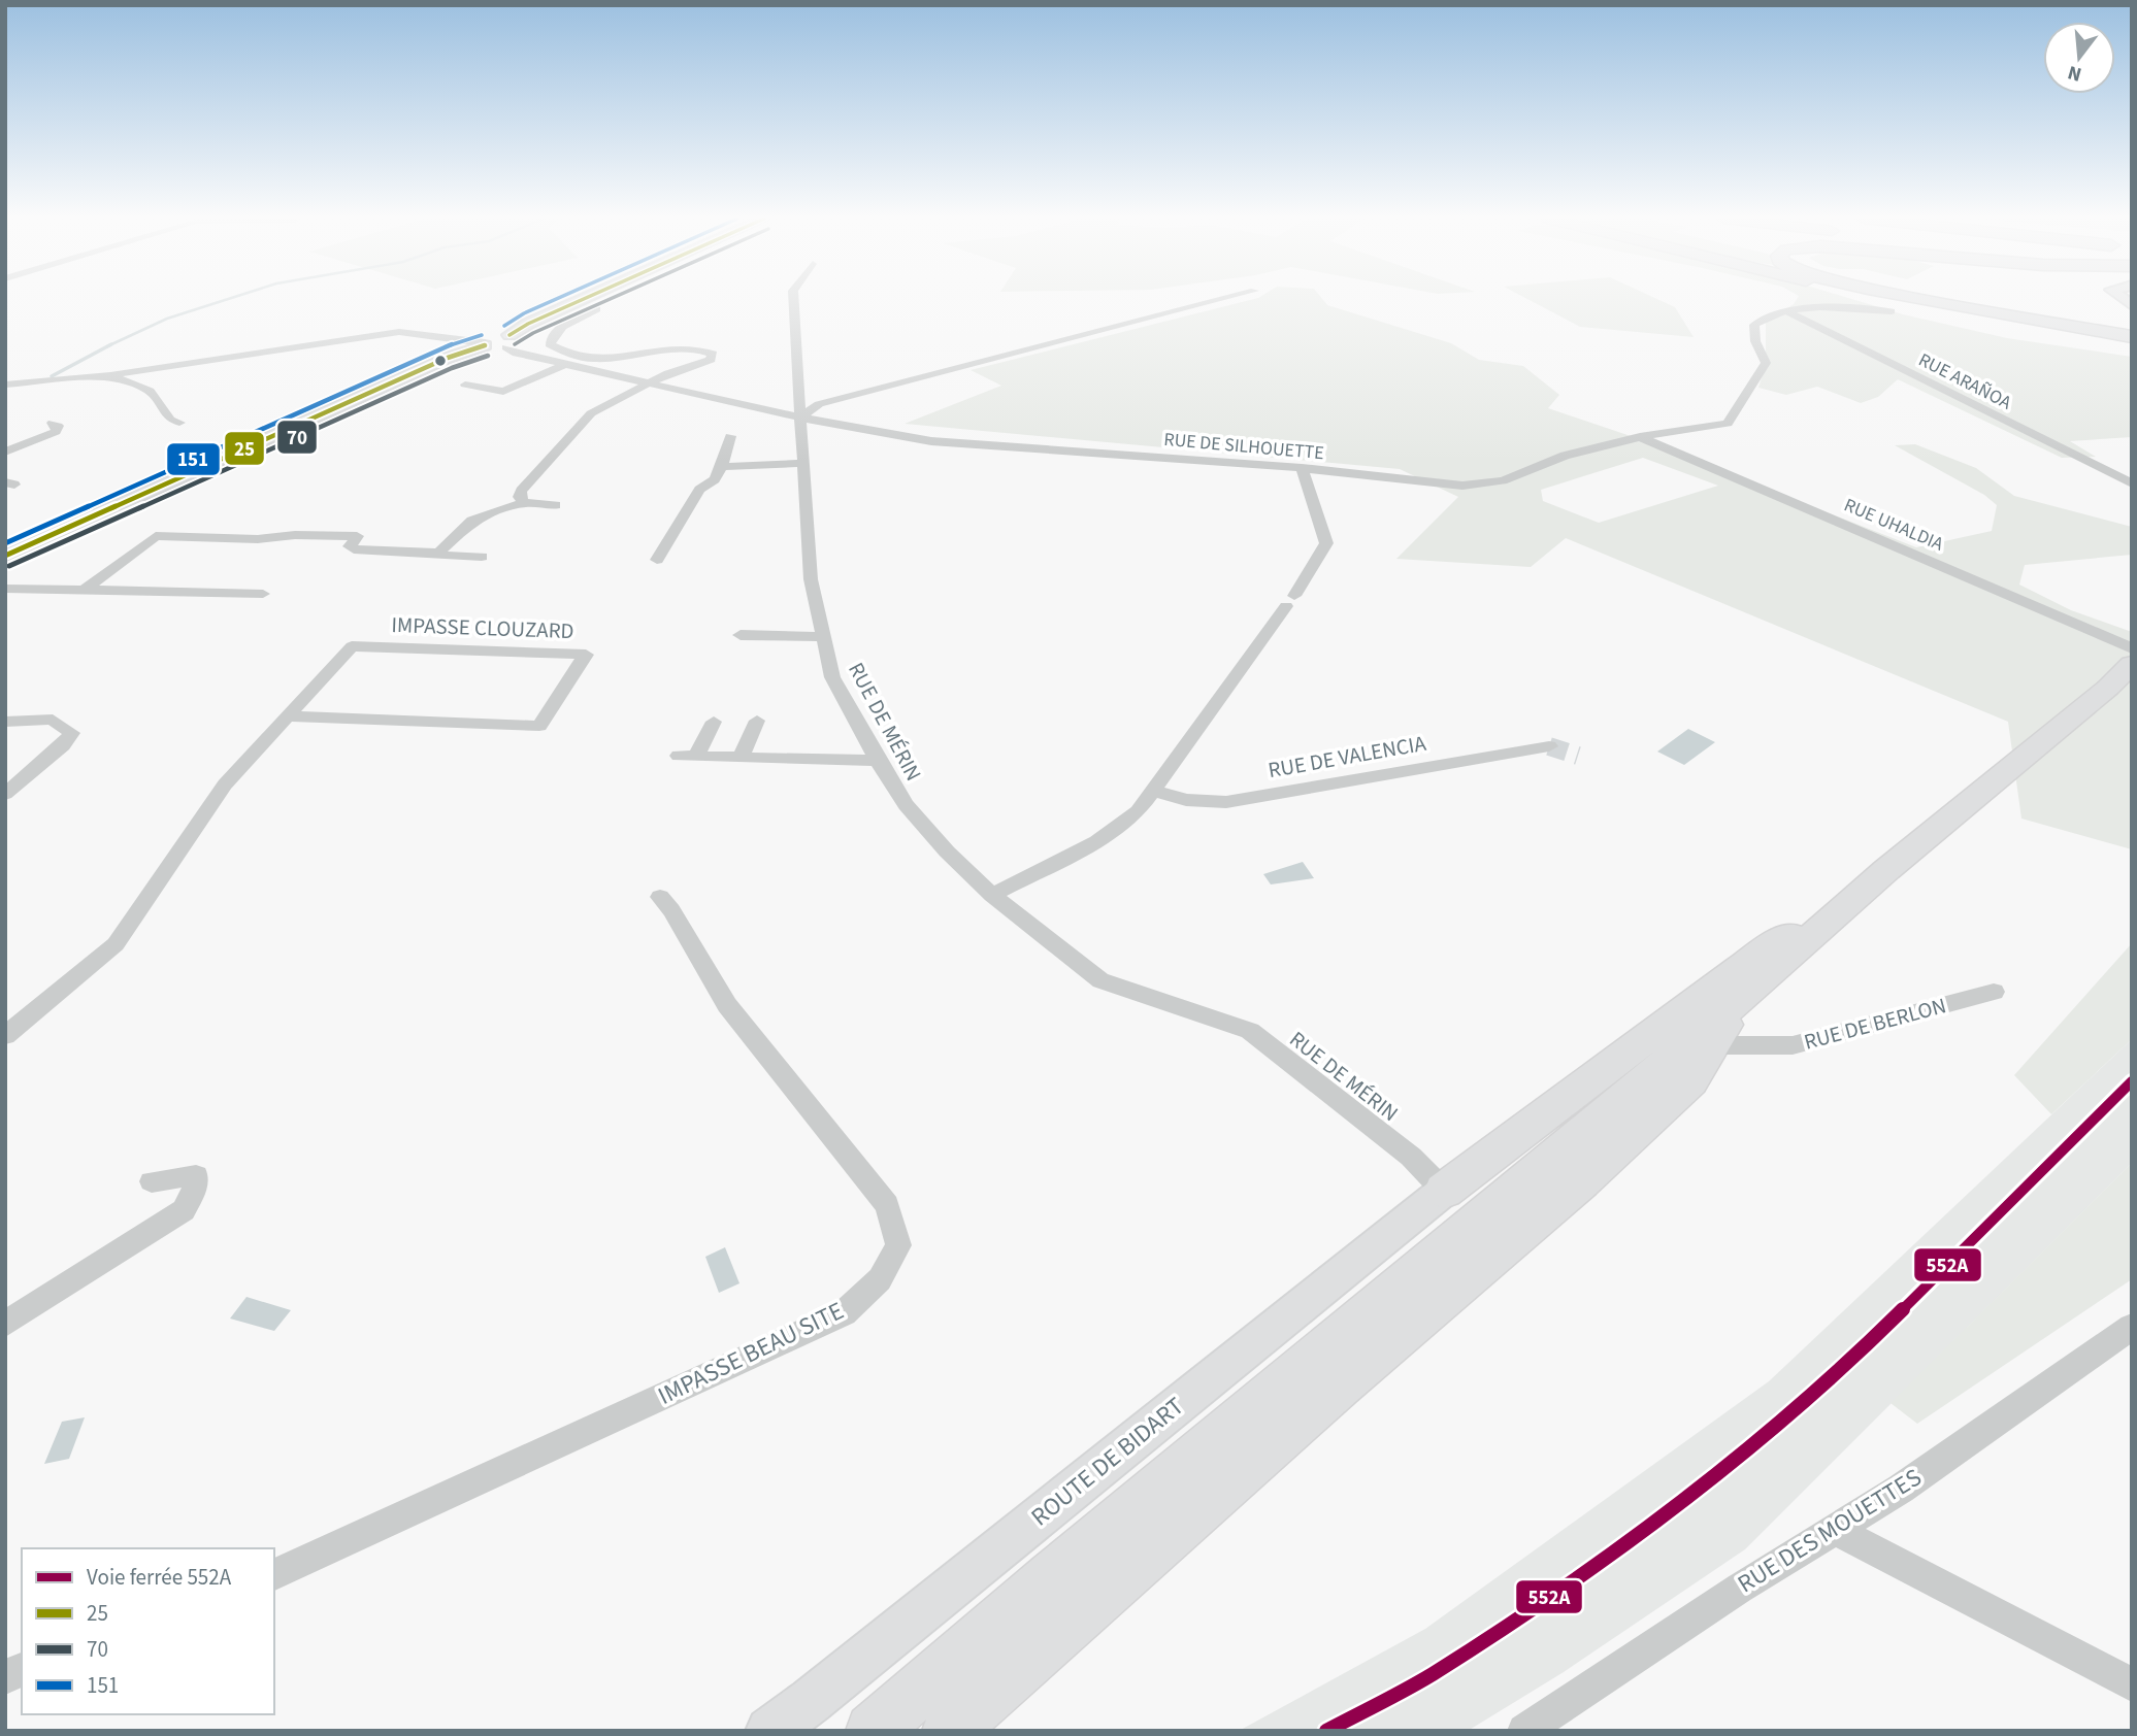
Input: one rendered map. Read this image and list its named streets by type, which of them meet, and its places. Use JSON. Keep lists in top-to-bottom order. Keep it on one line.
{"streets":{"main road":["ROUTE DE BIDART"],"street":["RUE ARAÑOA","RUE DE SILHOUETTE","RUE UHALDIA","IMPASSE CLOUZARD","RUE DE MÉRIN","RUE DE VALENCIA","RUE DE BERLON","IMPASSE BEAU SITE","RUE DES MOUETTES"]},"crossings":[["RUE ARAÑOA","RUE DE SILHOUETTE"],["RUE DE SILHOUETTE","RUE UHALDIA"],["RUE DE SILHOUETTE","RUE DE MÉRIN"],["RUE DE MÉRIN","ROUTE DE BIDART"]],"lines":["transit line 25","transit line 70","transit line 151","rail line 552A"],"legend":["Voie ferrée 552A","25","70","151"],"north":"bottom"}
